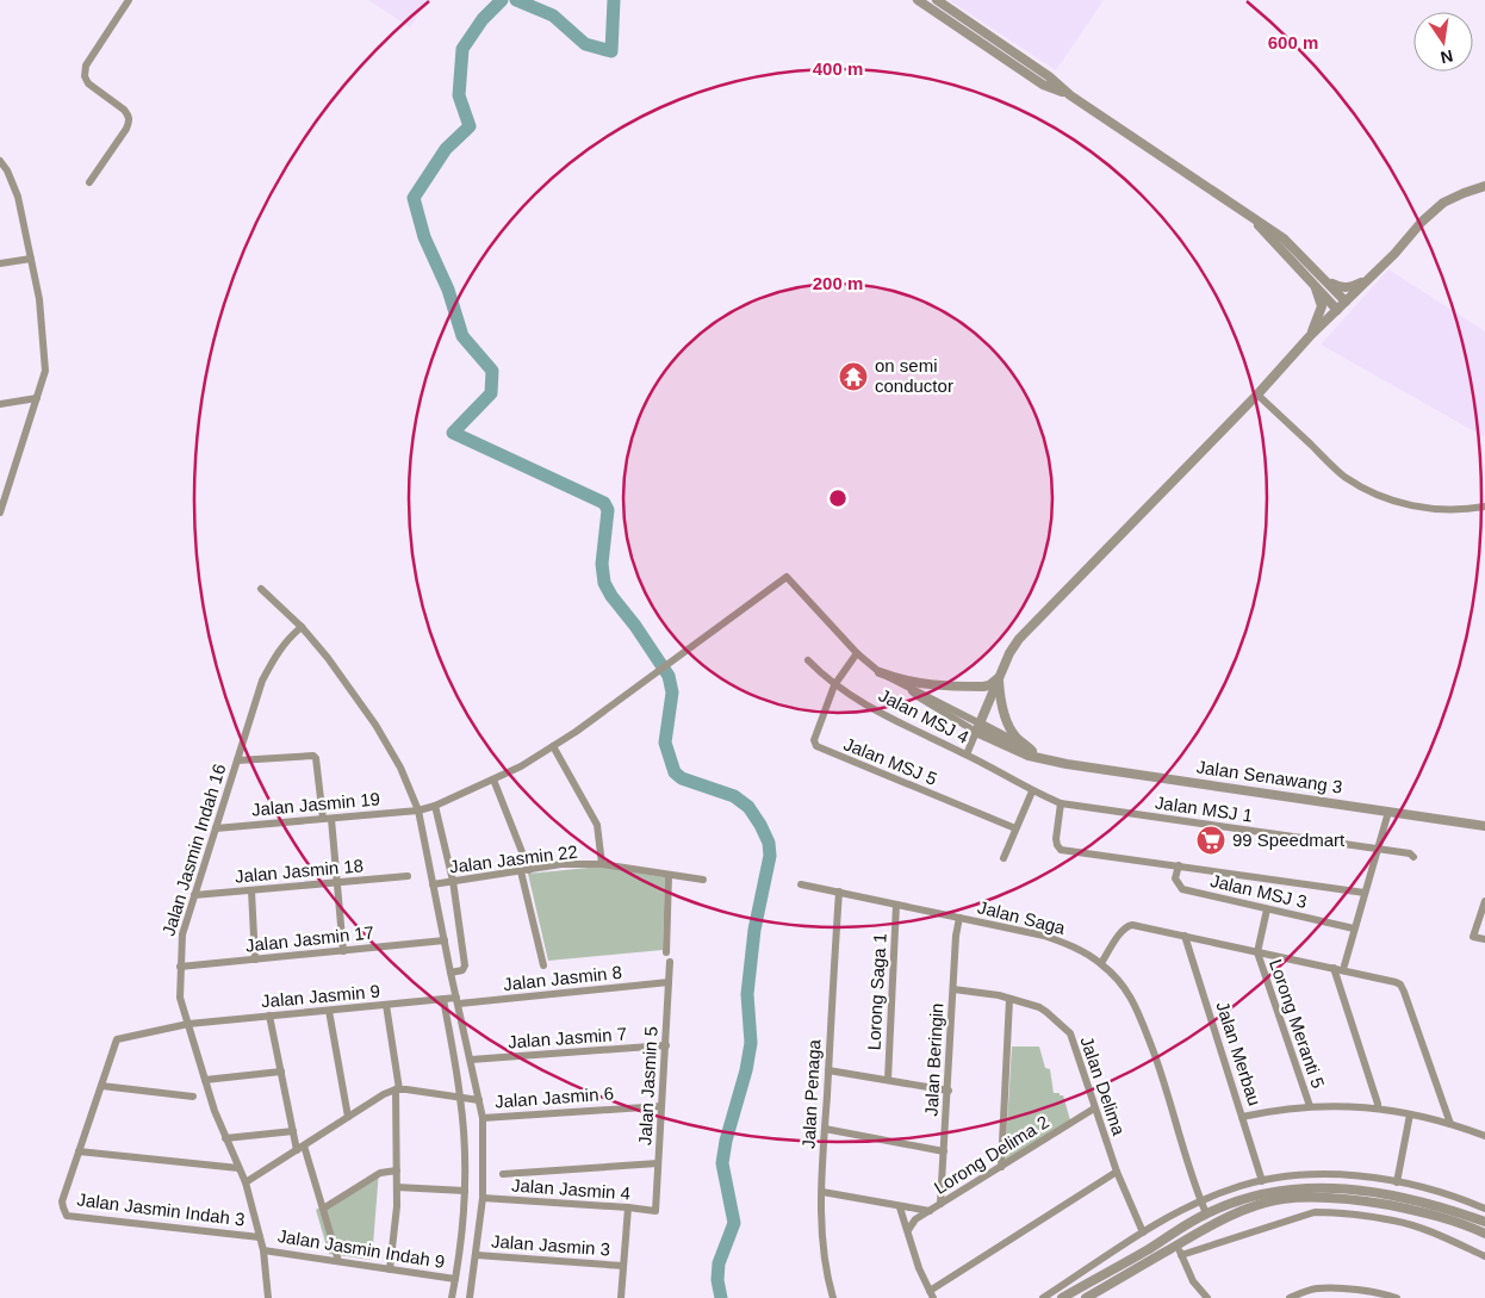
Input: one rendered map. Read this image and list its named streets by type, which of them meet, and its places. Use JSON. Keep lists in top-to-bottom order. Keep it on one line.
{"streets":{"street":["Jalan MSJ 4","Jalan MSJ 5","Jalan Senawang 3","Jalan Jasmin 19","Jalan MSJ 1","Jalan Jasmin Indah 16","Jalan Jasmin 22","Jalan Jasmin 18","Jalan MSJ 3","Jalan Saga","Jalan Jasmin 17","Jalan Jasmin 8","Lorong Saga 1","Jalan Jasmin 9","Lorong Meranti 5","Jalan Jasmin 7","Jalan Merbau","Jalan Beringin","Jalan Jasmin 5","Jalan Delima","Jalan Penaga","Jalan Jasmin 6","Lorong Delima 2","Jalan Jasmin 4","Jalan Jasmin Indah 3","Jalan Jasmin 3","Jalan Jasmin Indah 9"]},"crossings":[["Jalan MSJ 4","Jalan MSJ 5"],["Jalan MSJ 4","Jalan MSJ 1"],["Jalan Jasmin 19","Jalan Jasmin Indah 16"],["Jalan Jasmin Indah 16","Jalan Jasmin 18"],["Jalan Jasmin Indah 16","Jalan Jasmin 17"],["Jalan Jasmin Indah 16","Jalan Jasmin 9"],["Jalan Jasmin Indah 16","Jalan Jasmin Indah 3"],["Jalan Jasmin Indah 16","Jalan Jasmin Indah 9"],["Jalan Saga","Lorong Saga 1"],["Jalan Saga","Jalan Beringin"],["Jalan Saga","Jalan Penaga"],["Jalan Jasmin 8","Jalan Jasmin 9"],["Jalan Jasmin 8","Jalan Jasmin 5"],["Jalan Jasmin 9","Jalan Jasmin Indah 3"],["Jalan Jasmin 7","Jalan Jasmin 5"],["Jalan Beringin","Jalan Delima"],["Jalan Beringin","Lorong Delima 2"],["Jalan Jasmin 5","Jalan Jasmin 6"],["Jalan Jasmin 5","Jalan Jasmin 4"],["Jalan Delima","Lorong Delima 2"]],"places":{"temple":["on semi conductor"],"supermarket":["99 Speedmart"]},"north":"bottom","rings":["600 m","400 m","200 m"]}
